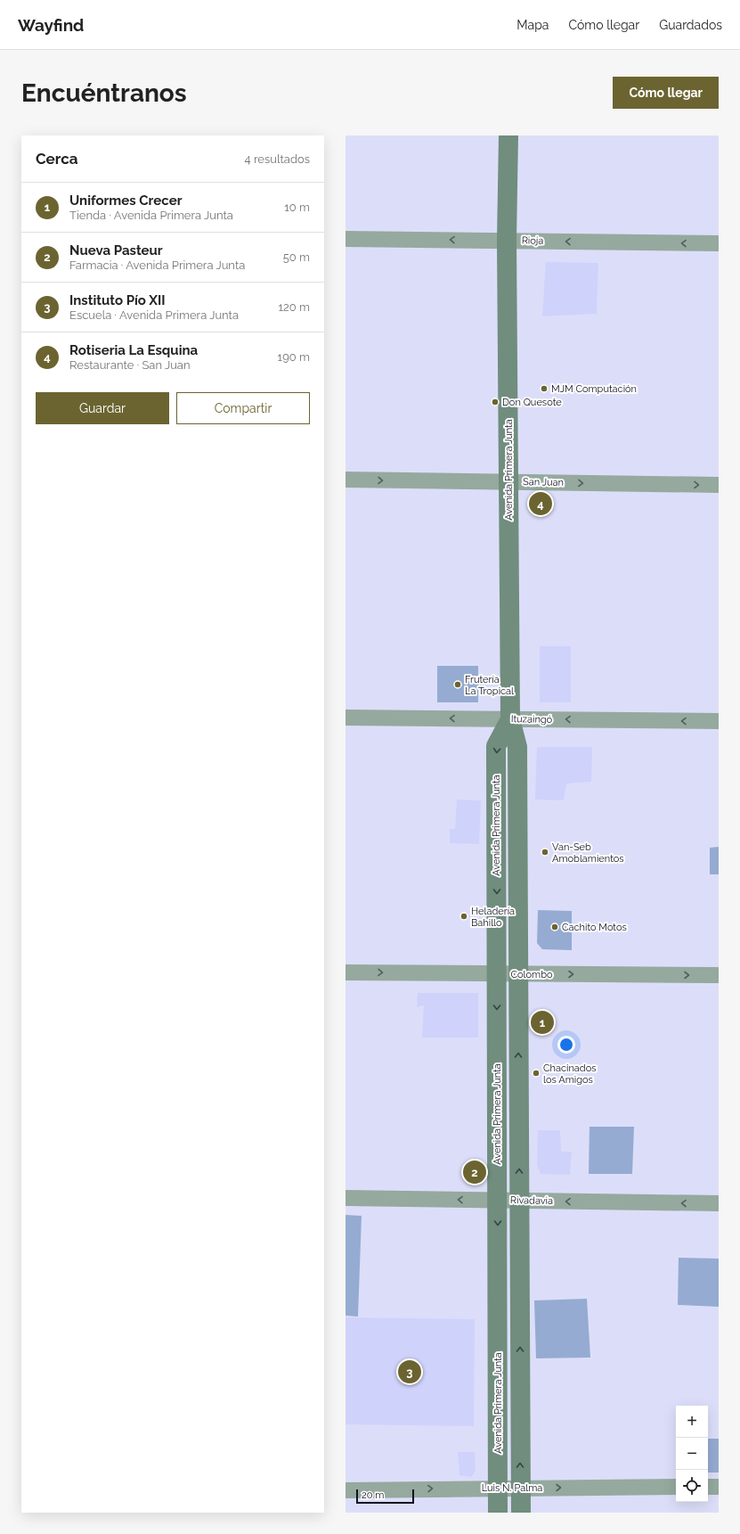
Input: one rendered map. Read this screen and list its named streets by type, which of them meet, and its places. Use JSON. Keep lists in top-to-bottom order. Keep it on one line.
{"streets":{"main road":["Avenida Primera Junta"],"street":["Rioja","San Juan","Ituzaingó","Colombo","Rivadavia","Luis N. Palma"]},"crossings":[["Rioja","Avenida Primera Junta"],["Avenida Primera Junta","San Juan"],["Avenida Primera Junta","Ituzaingó"],["Avenida Primera Junta","Colombo"],["Avenida Primera Junta","Rivadavia"],["Avenida Primera Junta","Luis N. Palma"]],"one_way":["Rioja","San Juan","Ituzaingó","Colombo","Rivadavia","Luis N. Palma"],"places":["MJM Computación","Don Quesote","Frutería La Tropical","Van-Seb Amoblamientos","Heladería Bahillo","Cachito Motos","Chacinados los Amigos"],"scale_bar":"20 m","page":{"header":"Wayfind","nav":["Mapa","Cómo llegar","Guardados"],"buttons":["Cómo llegar",["Guardar","Compartir"]],"title":"Encuéntranos","heading":["Cerca","4 resultados"],"list":[{"mark":"1","name":"Uniformes Crecer","note":"Tienda · Avenida Primera Junta","value":"10 m"},{"mark":"2","name":"Nueva Pasteur","note":"Farmacia · Avenida Primera Junta","value":"50 m"},{"mark":"3","name":"Instituto Pío XII","note":"Escuela · Avenida Primera Junta","value":"120 m"},{"mark":"4","name":"Rotiseria La Esquina","note":"Restaurante · San Juan","value":"190 m"}],"pins":["4","1","2","3"],"map_buttons":["+","−"],"scale":"20 m"}}
